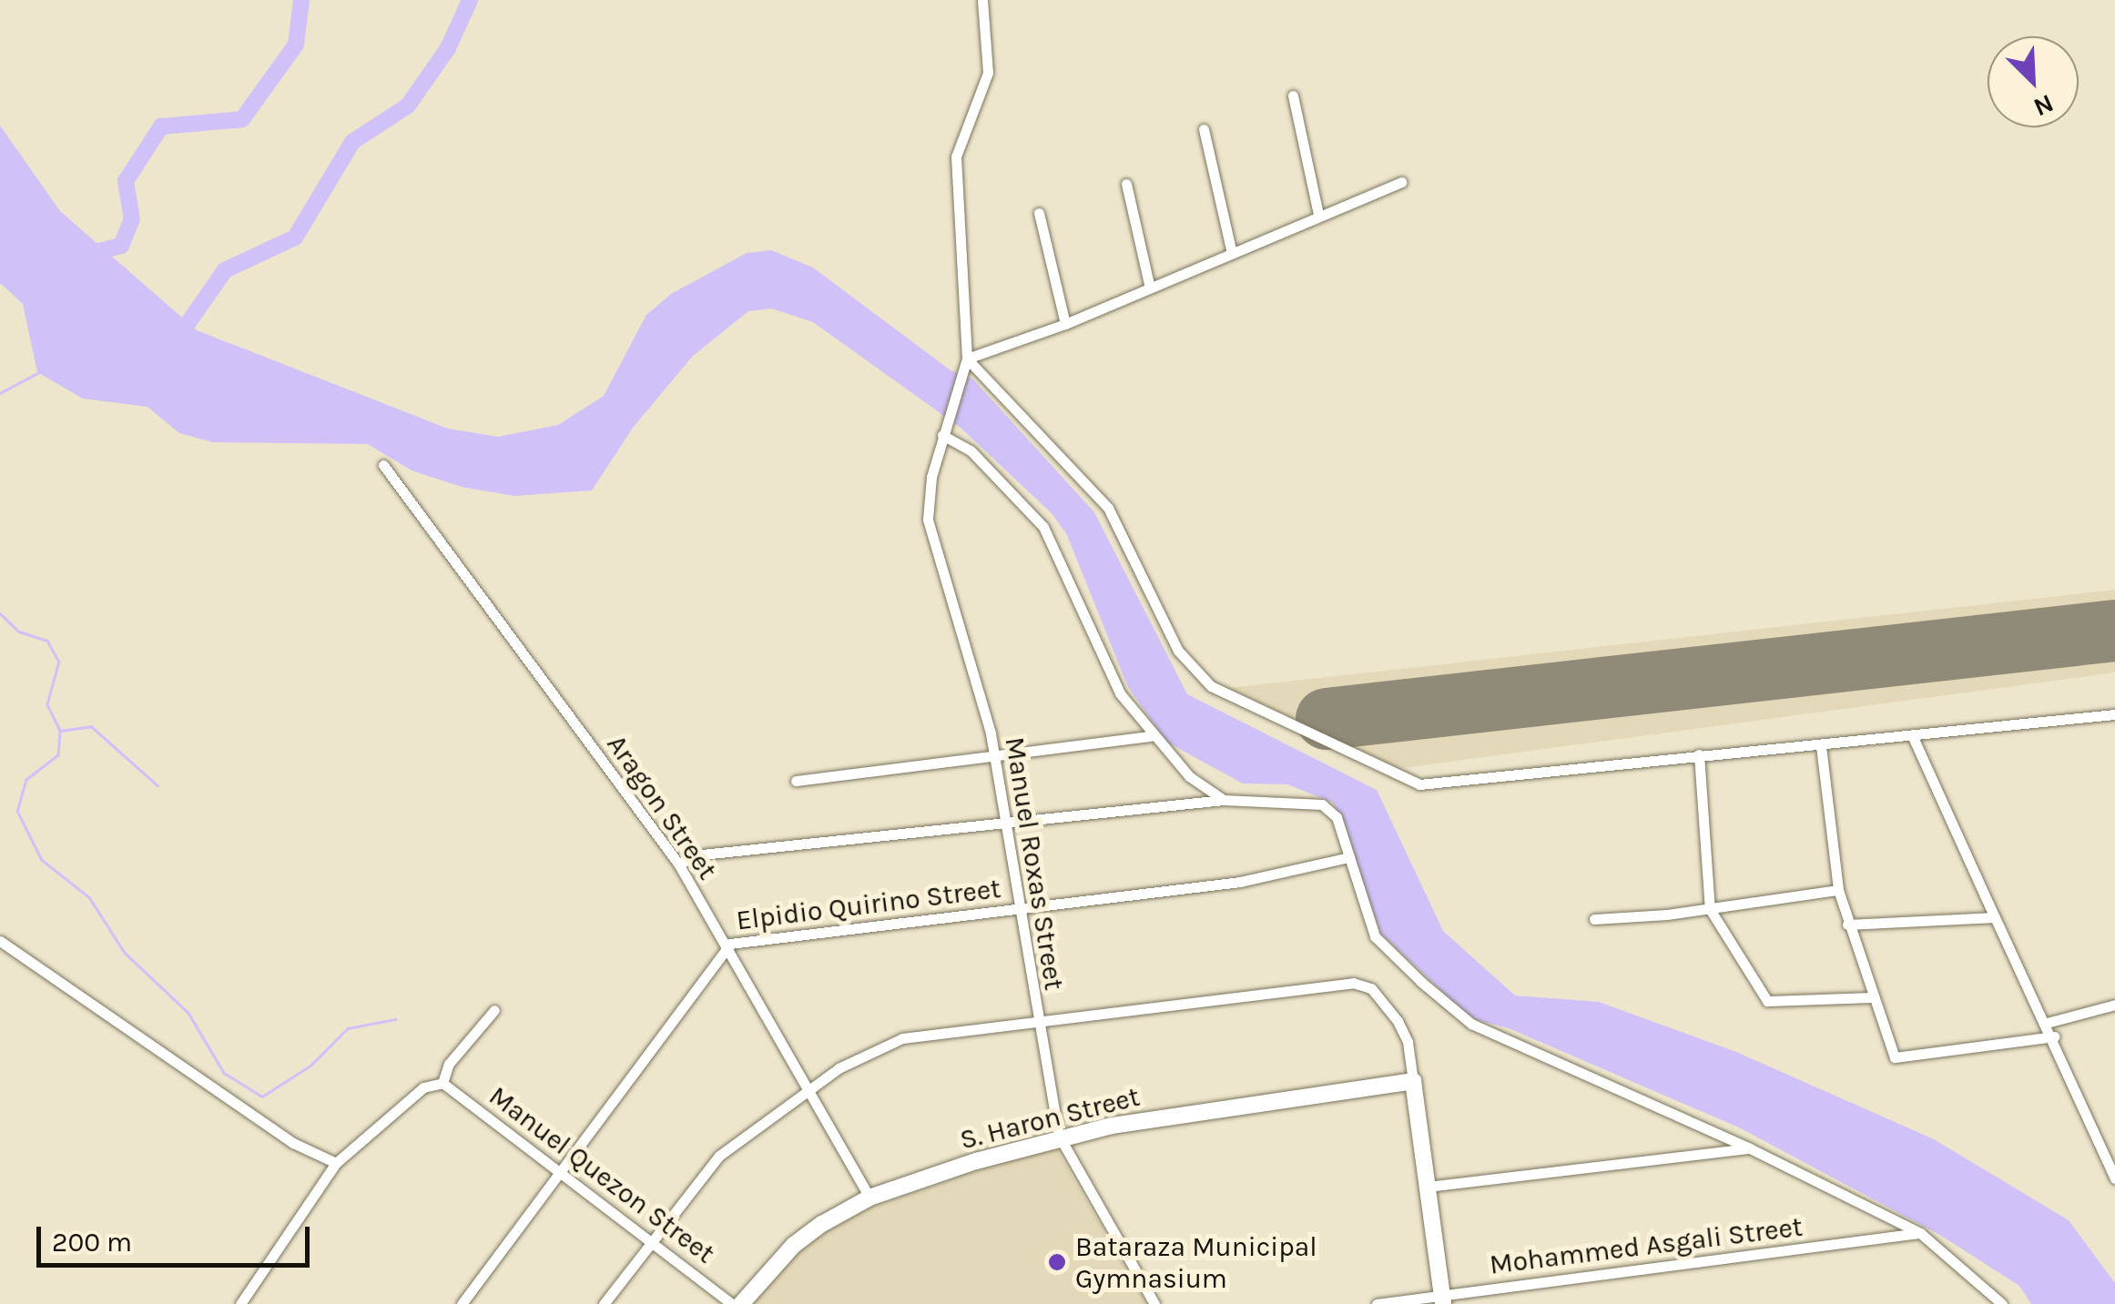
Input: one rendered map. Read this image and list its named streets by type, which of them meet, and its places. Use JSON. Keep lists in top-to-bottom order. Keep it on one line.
{"streets":{"street":["Aragon Street","Manuel Roxas Street","Elpidio Quirino Street","S. Haron Street","Manuel Quezon Street","Mohammed Asgali Street"]},"crossings":[["Aragon Street","Elpidio Quirino Street"],["Aragon Street","S. Haron Street"],["Manuel Roxas Street","Elpidio Quirino Street"],["Manuel Roxas Street","S. Haron Street"],["Elpidio Quirino Street","Manuel Quezon Street"]],"places":["Bataraza Municipal Gymnasium"],"scale_bar":"200 m","north":"bottom right"}
